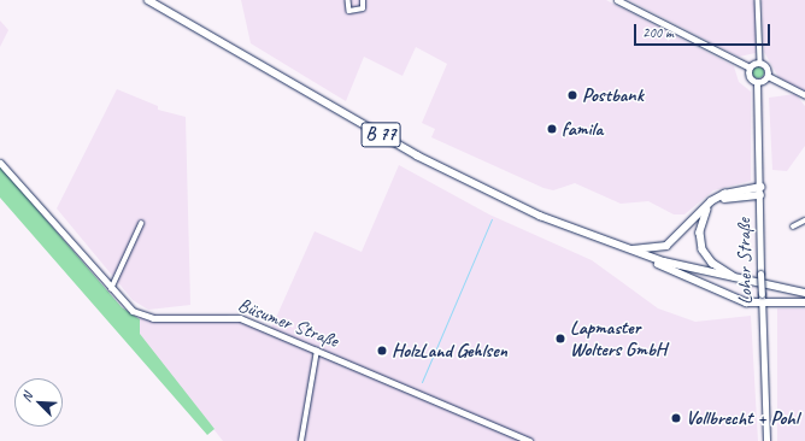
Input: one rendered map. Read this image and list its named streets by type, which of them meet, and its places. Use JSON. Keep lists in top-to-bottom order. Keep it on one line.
{"streets":{"main road":["B 77"],"street":["Loher Straße","Büsumer Straße"]},"places":["Postbank","famila","Lapmaster Wolters GmbH","HolzLand Gehlsen","Vollbrecht + Pohl"],"scale_bar":"200 m","north":"top left"}
